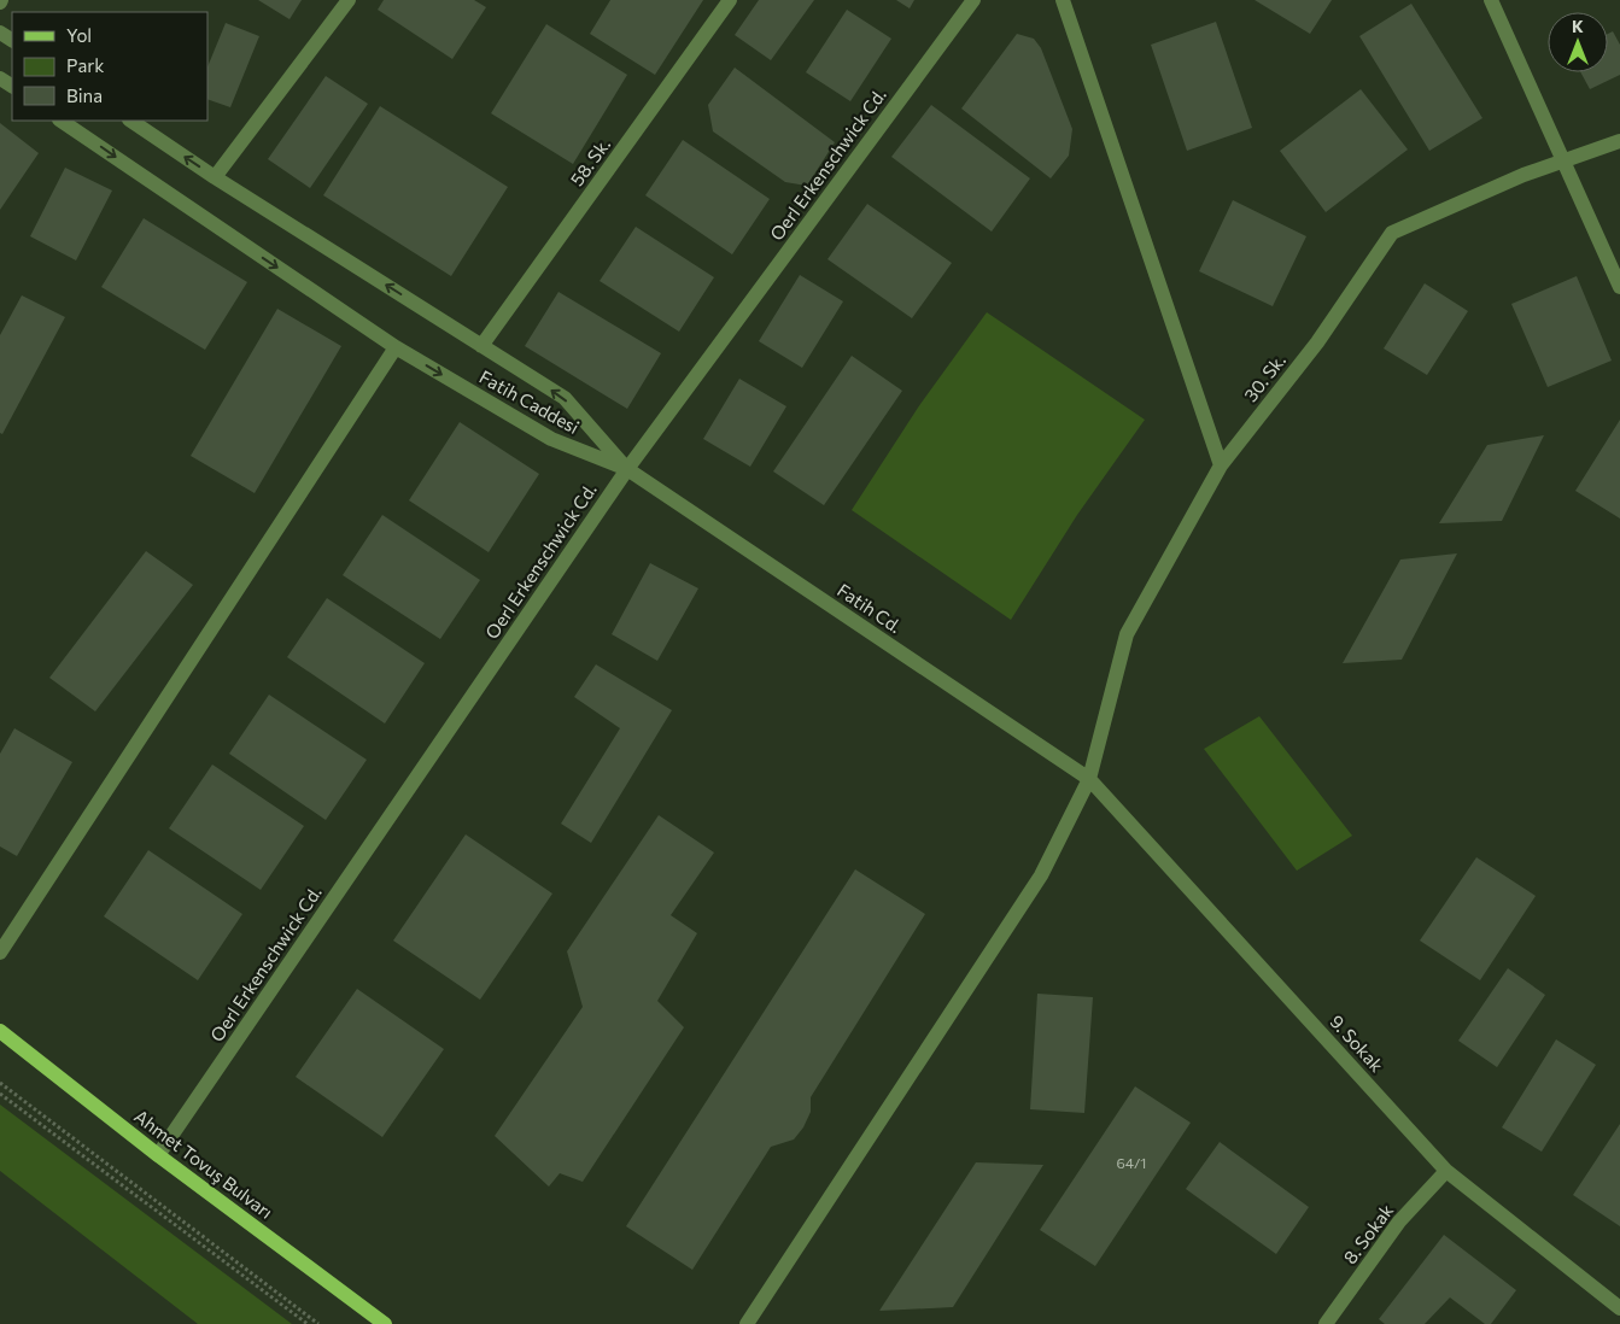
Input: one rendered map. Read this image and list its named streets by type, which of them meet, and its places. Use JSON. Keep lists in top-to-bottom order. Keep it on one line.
{"streets":{"main road":["Ahmet Tovuş Bulvarı"],"street":["58. Sk.","Oerl Erkenschwick Cd.","30. Sk.","Fatih Caddesi","Fatih Cd.","9. Sokak","8. Sokak"]},"crossings":[["58. Sk.","Fatih Caddesi"],["Oerl Erkenschwick Cd.","Fatih Caddesi"],["Oerl Erkenschwick Cd.","Fatih Cd."],["Oerl Erkenschwick Cd.","Ahmet Tovuş Bulvarı"],["30. Sk.","Fatih Cd."],["30. Sk.","9. Sokak"],["Fatih Caddesi","Fatih Cd."],["Fatih Cd.","9. Sokak"],["9. Sokak","8. Sokak"]],"house_numbers":["64/1"],"legend":["Yol","Park","Bina"],"north":"top"}
